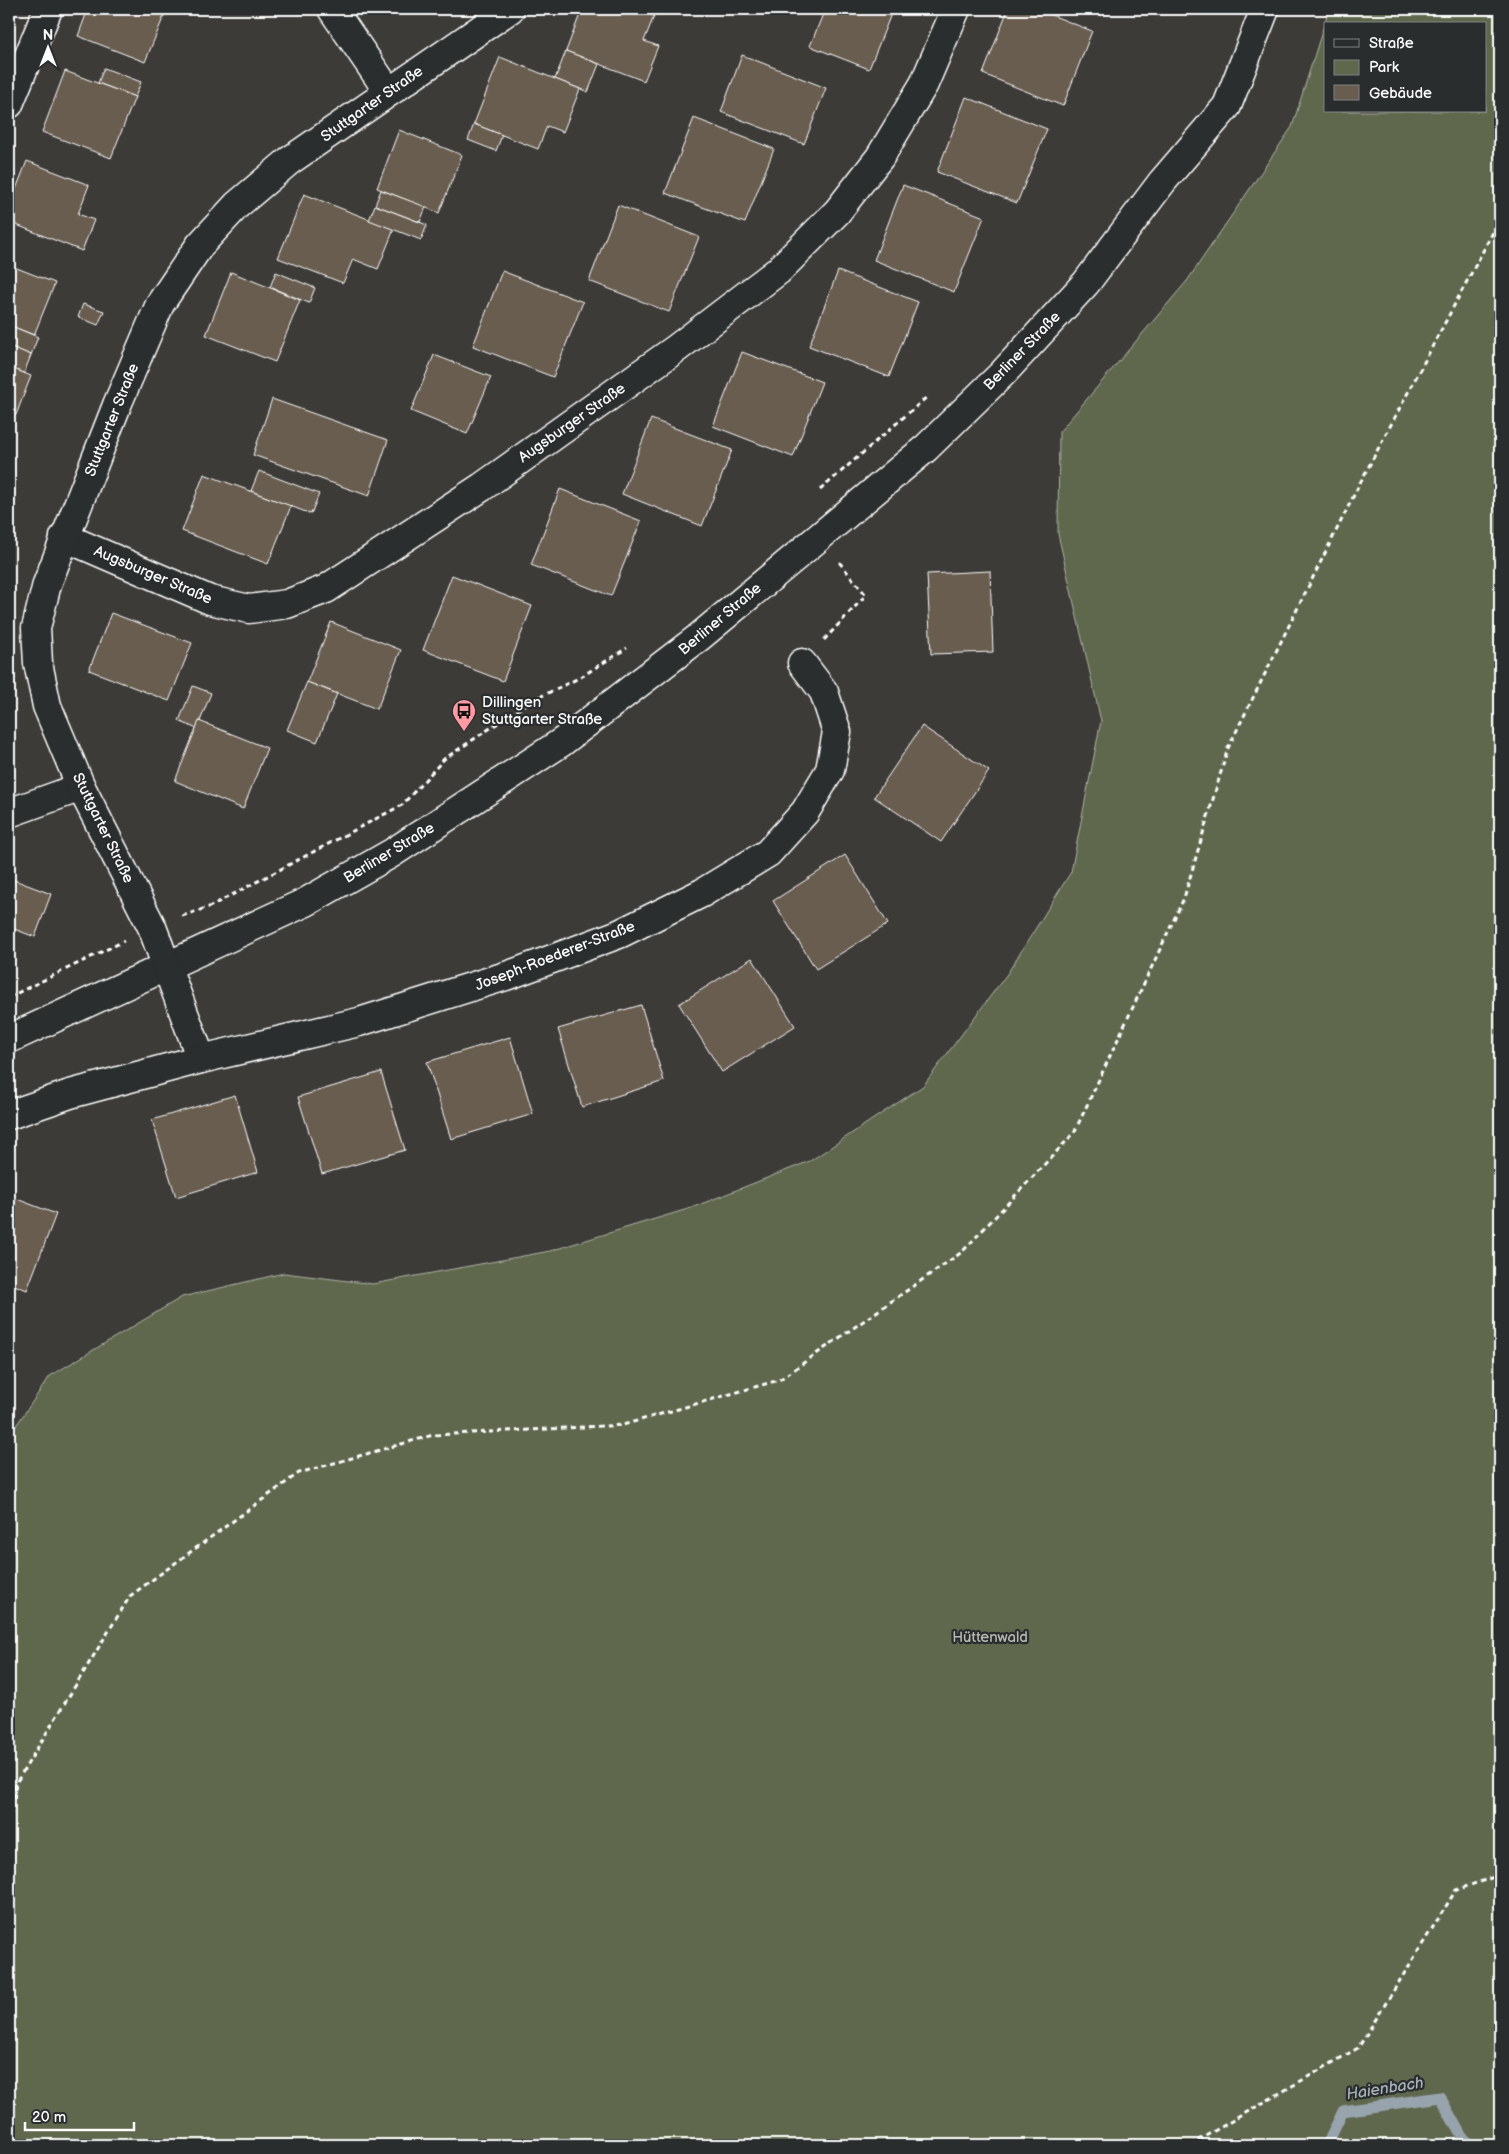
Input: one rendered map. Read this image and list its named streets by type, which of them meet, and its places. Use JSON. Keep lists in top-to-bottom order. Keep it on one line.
{"streets":{"street":["Stuttgarter Straße","Berliner Straße","Augsburger Straße","Joseph-Roederer-Straße"]},"crossings":[["Stuttgarter Straße","Berliner Straße"],["Stuttgarter Straße","Augsburger Straße"]],"water":["Haienbach"],"parks":["Hüttenwald"],"places":{"bus stop":["Dillingen Stuttgarter Straße"]},"legend":["Straße","Park","Gebäude"],"scale_bar":"20 m","north":"top"}
